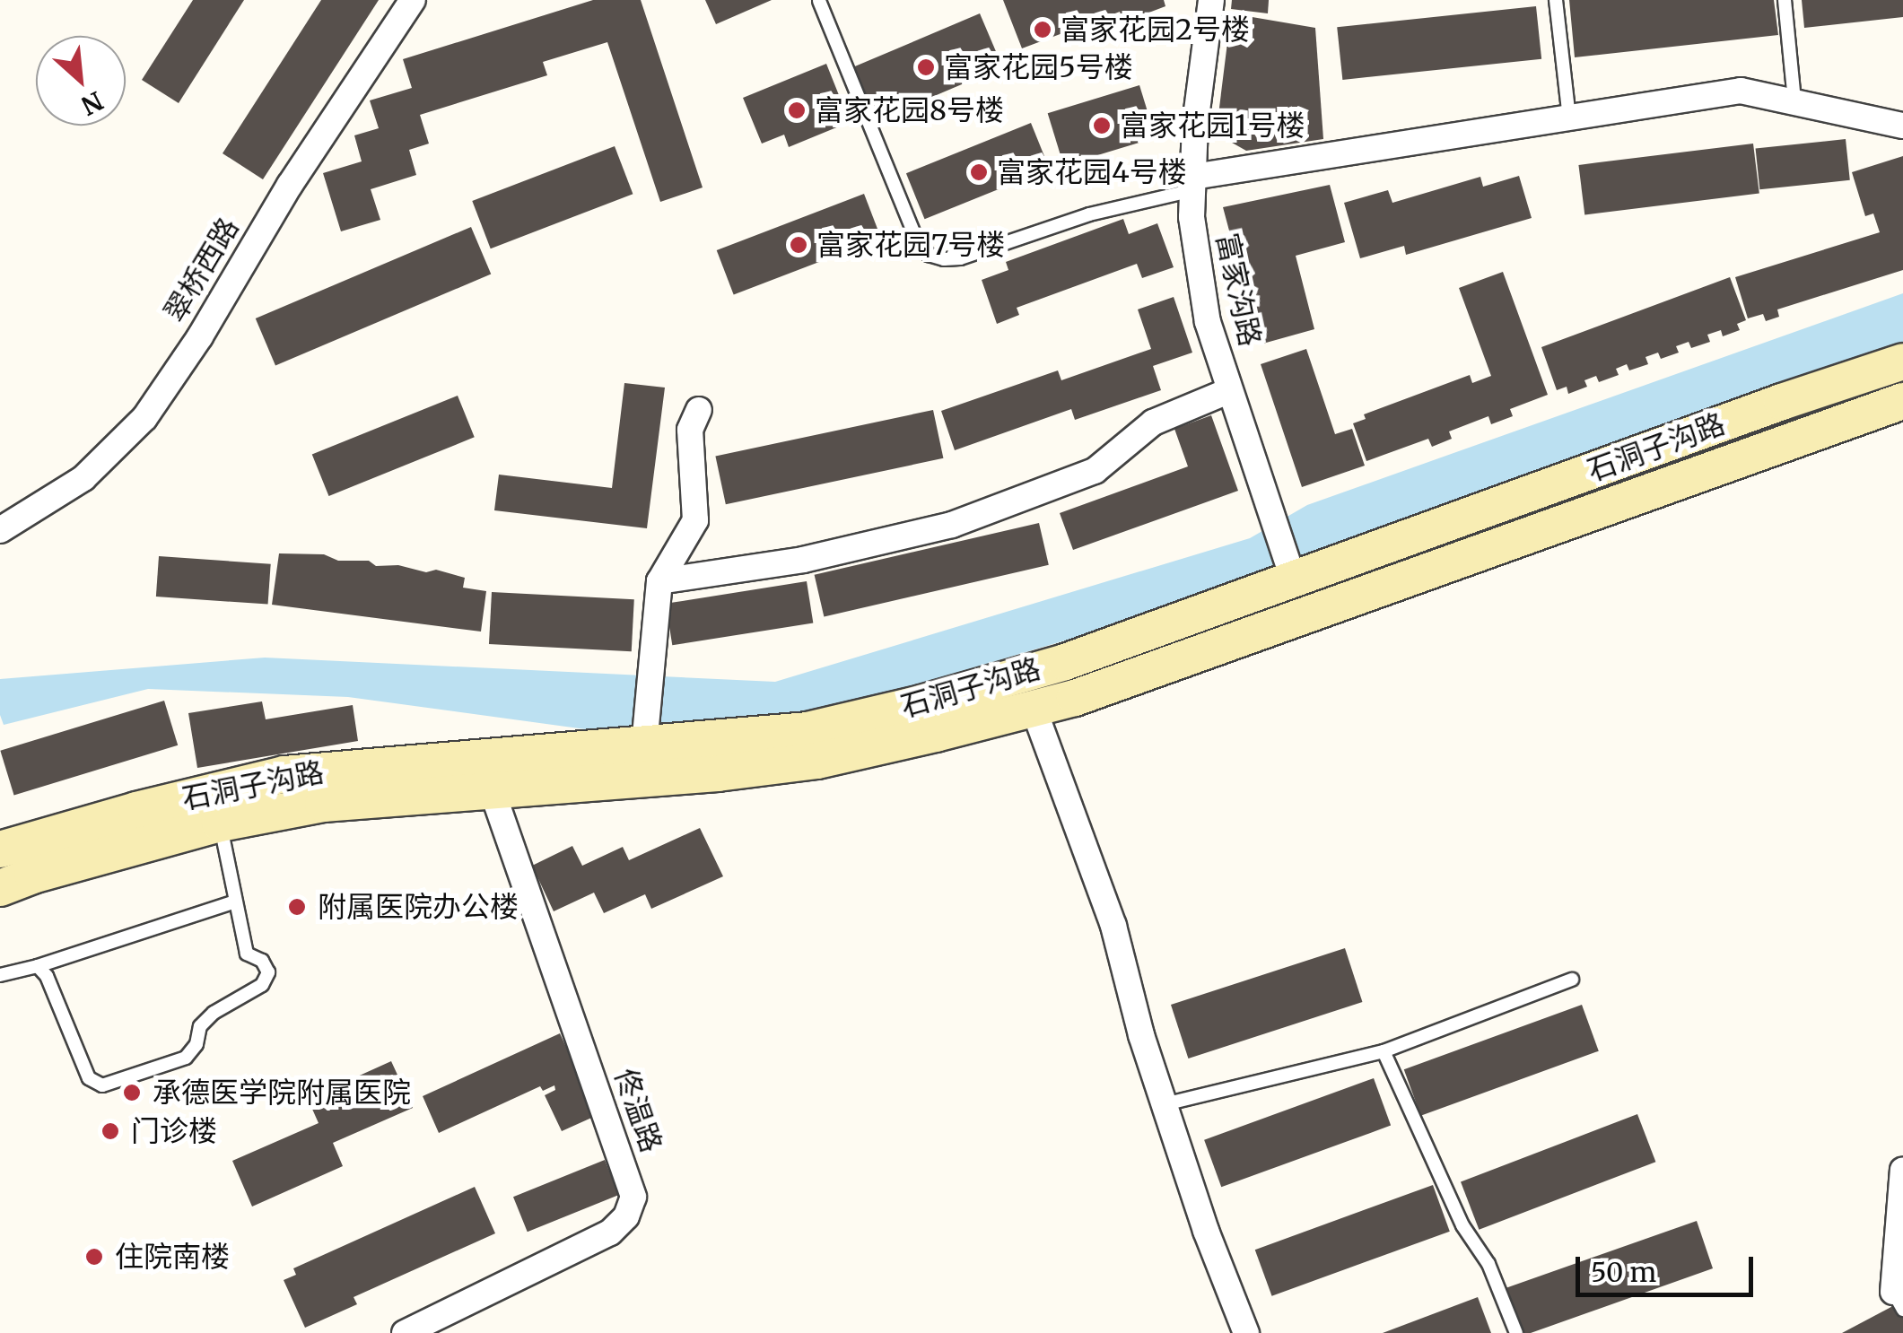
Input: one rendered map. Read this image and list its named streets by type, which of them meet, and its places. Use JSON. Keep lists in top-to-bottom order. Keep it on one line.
{"streets":{"main road":["石洞子沟路"],"street":["翠桥西路","富家沟路","佟温路"]},"crossings":[["富家沟路","石洞子沟路"],["石洞子沟路","佟温路"]],"places":["富家花园2号楼","富家花园5号楼","富家花园8号楼","富家花园1号楼","富家花园4号楼","富家花园7号楼","附属医院办公楼","承德医学院附属医院","门诊楼","住院南楼"],"scale_bar":"50 m","north":"bottom right"}
